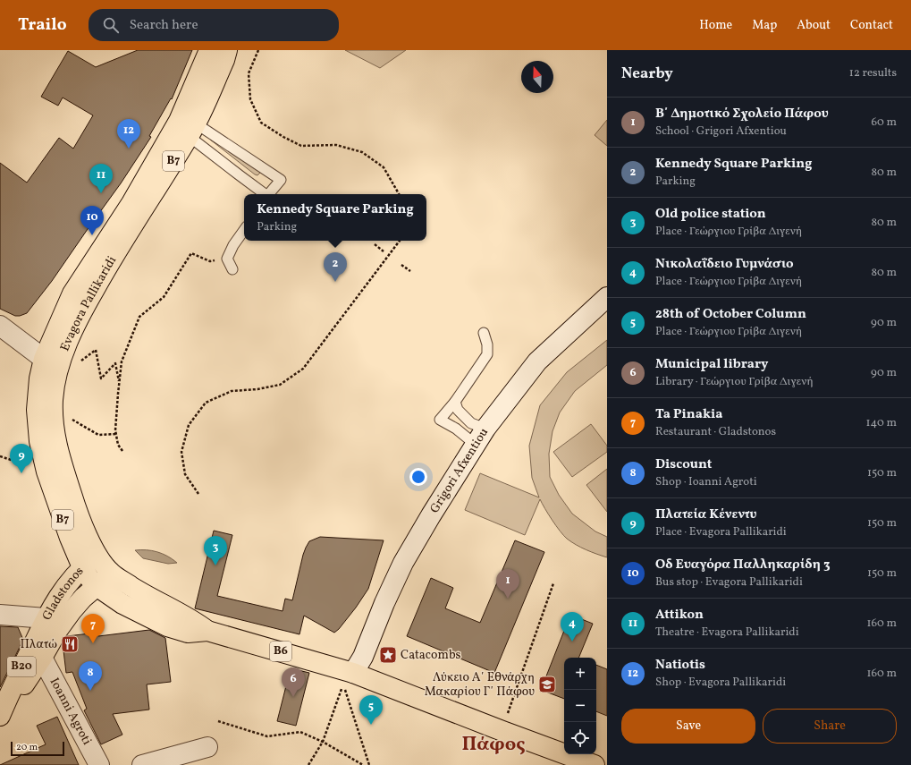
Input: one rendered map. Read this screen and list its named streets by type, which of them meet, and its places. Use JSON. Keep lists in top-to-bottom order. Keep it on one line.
{"streets":{"main road":["B7","Evagora Pallikaridi","Gladstonos","B6","B20"],"street":["Grigori Afxentiou","Ioanni Agroti"]},"crossings":[["Evagora Pallikaridi","Gladstonos"],["Evagora Pallikaridi","B6"],["Grigori Afxentiou","B6"],["Gladstonos","B6"],["Gladstonos","Ioanni Agroti"]],"districts":["Πάφος"],"places":{"restaurant":["Πλατώ"],"place":["Catacombs"],"school or university":["Λύκειο Α΄ Εθνάρχη Μακαρίου Γ΄ Πάφου"]},"scale_bar":"20 m","north":"top","page":{"header":"Trailo","search":"Search here","nav":["Home","Map","About","Contact"],"heading":["Nearby","12 results"],"list":[{"mark":"1","name":"Β΄ Δημοτικό Σχολείο Πάφου","note":"School · Grigori Afxentiou","value":"60 m"},{"mark":"2","name":"Kennedy Square Parking","note":"Parking","value":"80 m"},{"mark":"3","name":"Old police station","note":"Place · Γεώργιου Γρίβα Διγενή","value":"80 m"},{"mark":"4","name":"Νικολαΐδειο Γυμνάσιο","note":"Place · Γεώργιου Γρίβα Διγενή","value":"80 m"},{"mark":"5","name":"28th of October Column","note":"Place · Γεώργιου Γρίβα Διγενή","value":"90 m"},{"mark":"6","name":"Municipal library","note":"Library · Γεώργιου Γρίβα Διγενή","value":"90 m"},{"mark":"7","name":"Ta Pinakia","note":"Restaurant · Gladstonos","value":"140 m"},{"mark":"8","name":"Discount","note":"Shop · Ioanni Agroti","value":"150 m"},{"mark":"9","name":"Πλατεία Κένεντυ","note":"Place · Evagora Pallikaridi","value":"150 m"},{"mark":"10","name":"Οδ Ευαγόρα Παλληκαρίδη 3","note":"Bus stop · Evagora Pallikaridi","value":"150 m"},{"mark":"11","name":"Attikon","note":"Theatre · Evagora Pallikaridi","value":"160 m"},{"mark":"12","name":"Natiotis","note":"Shop · Evagora Pallikaridi","value":"160 m"}],"pins":["12","11","10","2","9","3","1","4","7","8","6","5"],"popup":["Kennedy Square Parking","Parking"],"map_buttons":["+","−"],"buttons":["Save","Share"],"scale":"20 m"}}
